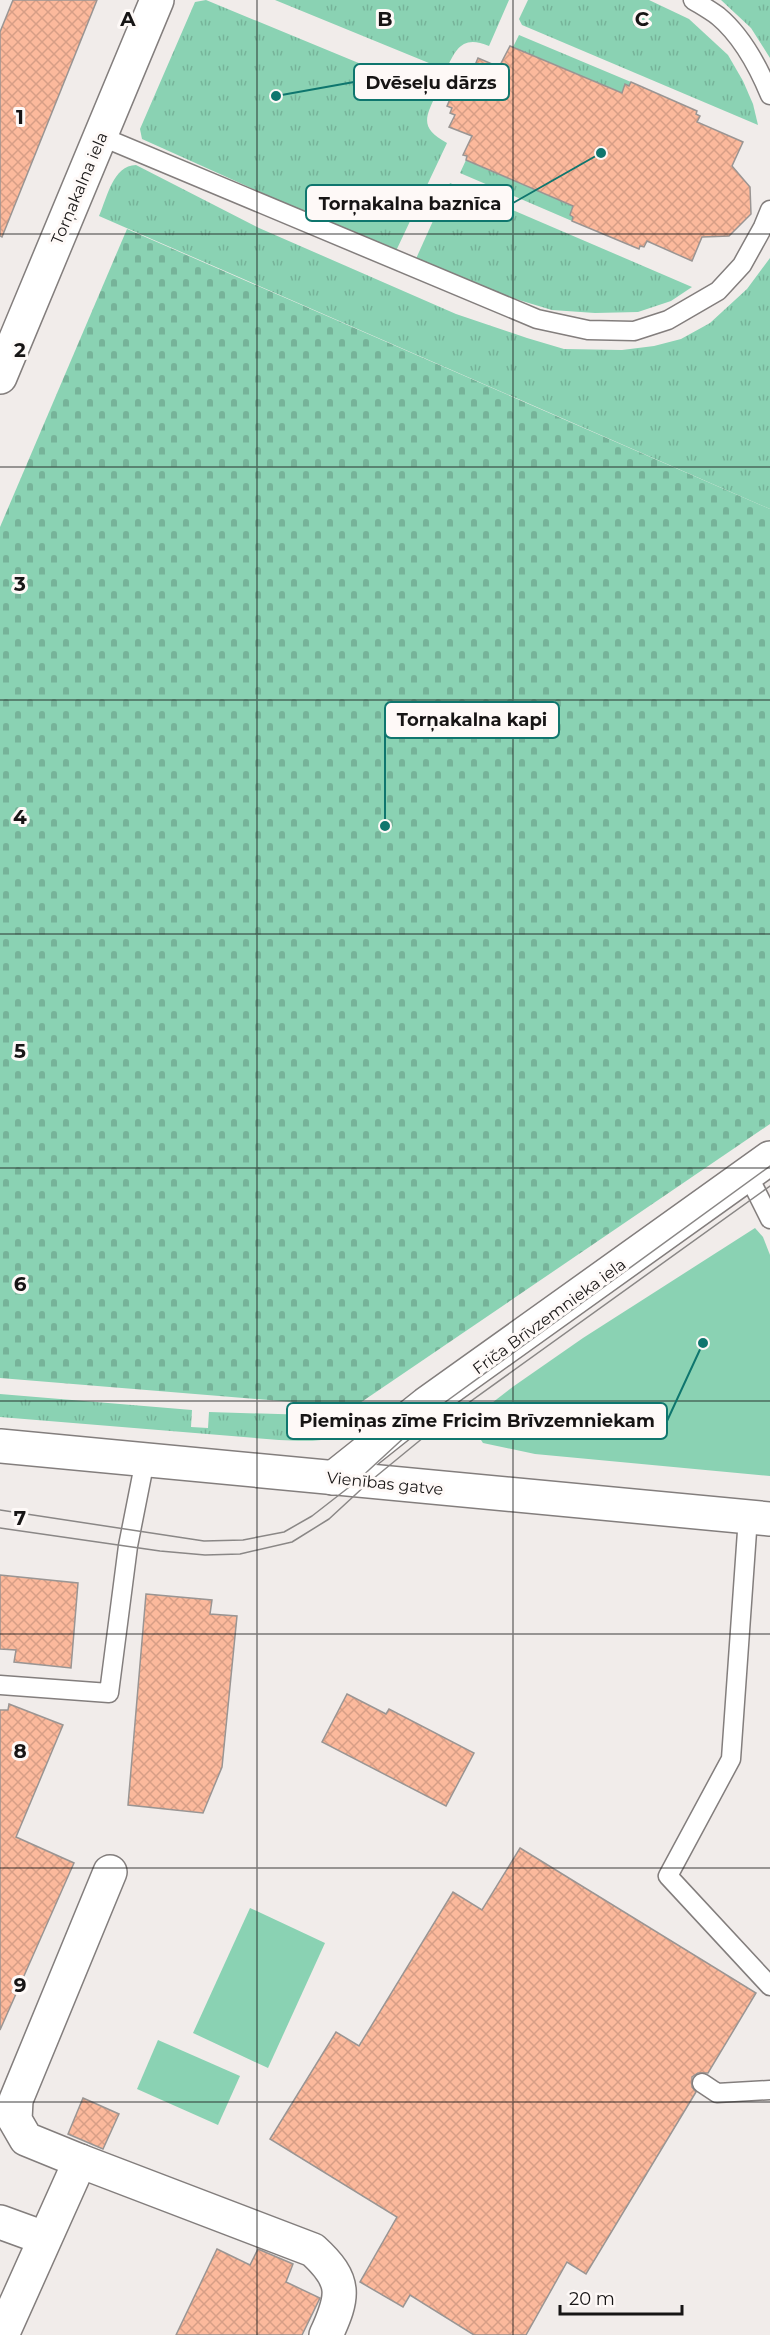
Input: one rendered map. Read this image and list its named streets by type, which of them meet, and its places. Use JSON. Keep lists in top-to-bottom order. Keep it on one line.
{"streets":{"street":["Torņakalna iela","Friča Brīvzemnieka iela","Vienības gatve"]},"crossings":[["Friča Brīvzemnieka iela","Vienības gatve"]],"places":["Dvēseļu dārzs","Torņakalna baznīca","Torņakalna kapi","Piemiņas zīme Fricim Brīvzemniekam"],"scale_bar":"20 m","grid":{"columns":["A","B","C"],"rows":["1","2","3","4","5","6","7","8","9"]}}
